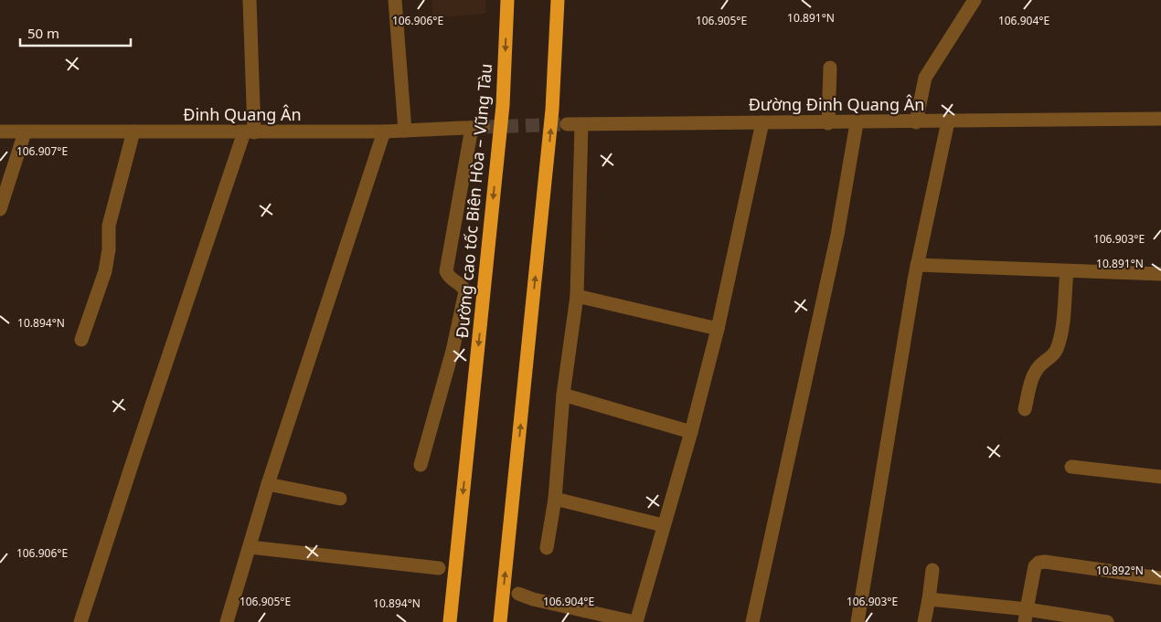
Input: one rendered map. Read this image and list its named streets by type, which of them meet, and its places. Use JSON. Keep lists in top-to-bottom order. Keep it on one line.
{"streets":{"highway":["Đường cao tốc Biên Hòa – Vũng Tàu"],"street":["Đường Đinh Quang Ân","Đinh Quang Ân"]},"scale_bar":"50 m","coordinates":["10.891°N","106.906°E","106.905°E","106.904°E","106.907°E","106.903°E","10.894°N","10.892°N"]}
